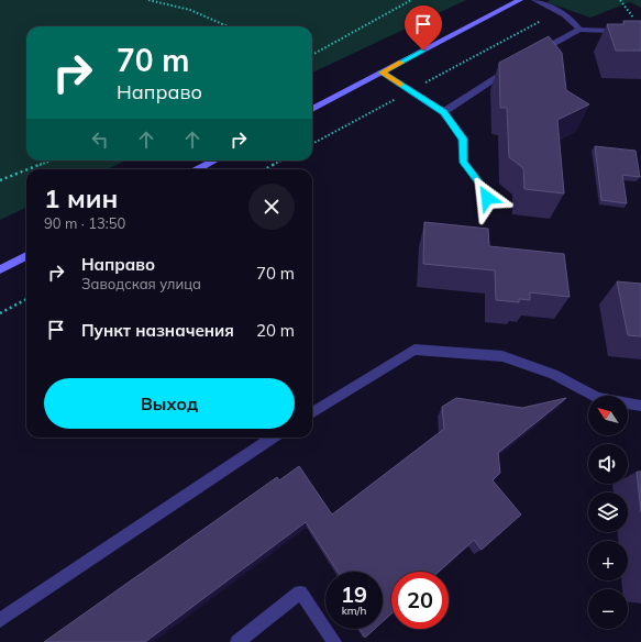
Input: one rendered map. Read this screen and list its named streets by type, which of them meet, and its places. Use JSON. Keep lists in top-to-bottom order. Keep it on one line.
{"north":"top left","page":{"turn":["70 m","Направо"],"heading":["1 мин","90 m · 13:50"],"list":[{"name":"Направо","note":"Заводская улица","value":"70 m"},{"name":"Пункт назначения","value":"20 m"}],"buttons":"Выход","map_buttons":["+","−"],"speed":"19 km/h","limit":"20"}}
